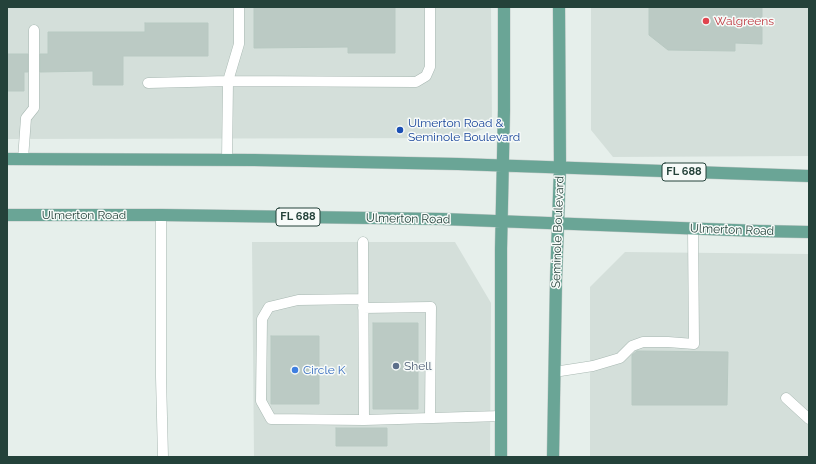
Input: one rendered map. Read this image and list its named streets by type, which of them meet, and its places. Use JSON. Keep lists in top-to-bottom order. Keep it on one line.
{"streets":{"main road":["FL 688","Ulmerton Road","Seminole Boulevard"]},"crossings":[["FL 688","Seminole Boulevard"],["Ulmerton Road","Seminole Boulevard"]],"places":["Walgreens","Ulmerton Road & Seminole Boulevard","Shell","Circle K"]}
